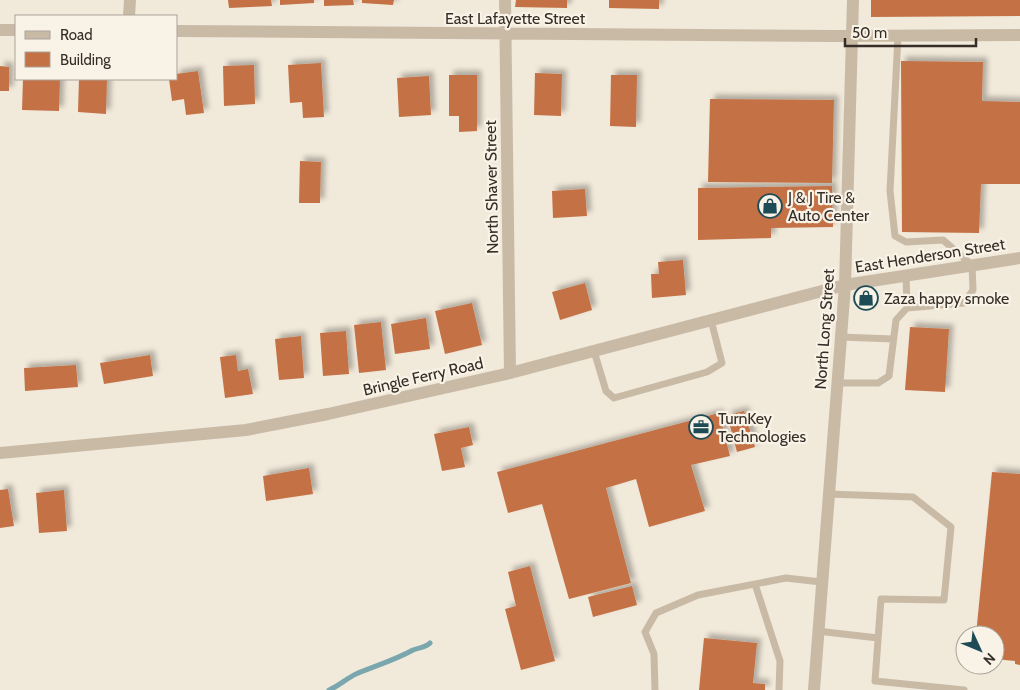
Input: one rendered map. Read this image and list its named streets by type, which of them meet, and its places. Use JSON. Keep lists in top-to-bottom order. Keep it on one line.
{"streets":{"street":["East Lafayette Street","North Shaver Street","East Henderson Street","North Long Street","Bringle Ferry Road"]},"crossings":[["East Lafayette Street","North Shaver Street"],["East Lafayette Street","North Long Street"],["North Shaver Street","Bringle Ferry Road"],["East Henderson Street","North Long Street"],["East Henderson Street","Bringle Ferry Road"],["North Long Street","Bringle Ferry Road"]],"places":{"shop":["J & J Tire & Auto Center","Zaza happy smoke"],"office":["TurnKey Technologies"]},"legend":["Road","Building"],"scale_bar":"50 m","north":"bottom right"}
